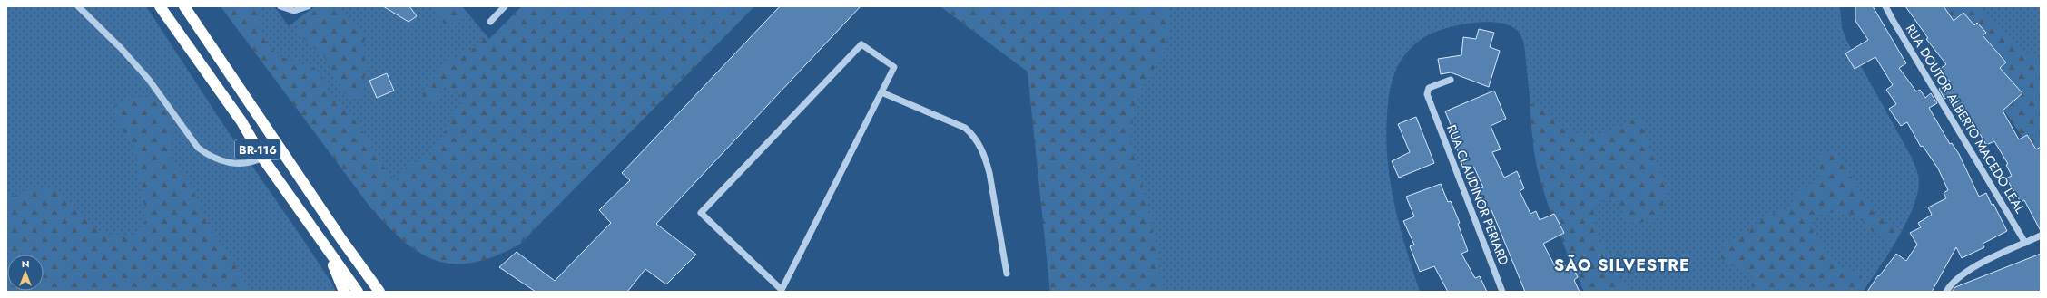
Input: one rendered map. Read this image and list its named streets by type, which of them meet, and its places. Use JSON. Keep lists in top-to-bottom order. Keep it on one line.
{"streets":{"highway":["BR-116"],"street":["RUA DOUTOR ALBERTO MACEDO LEAL","RUA CLAUDINOR PERIARD"]},"districts":["SÃO SILVESTRE"],"north":"top"}
